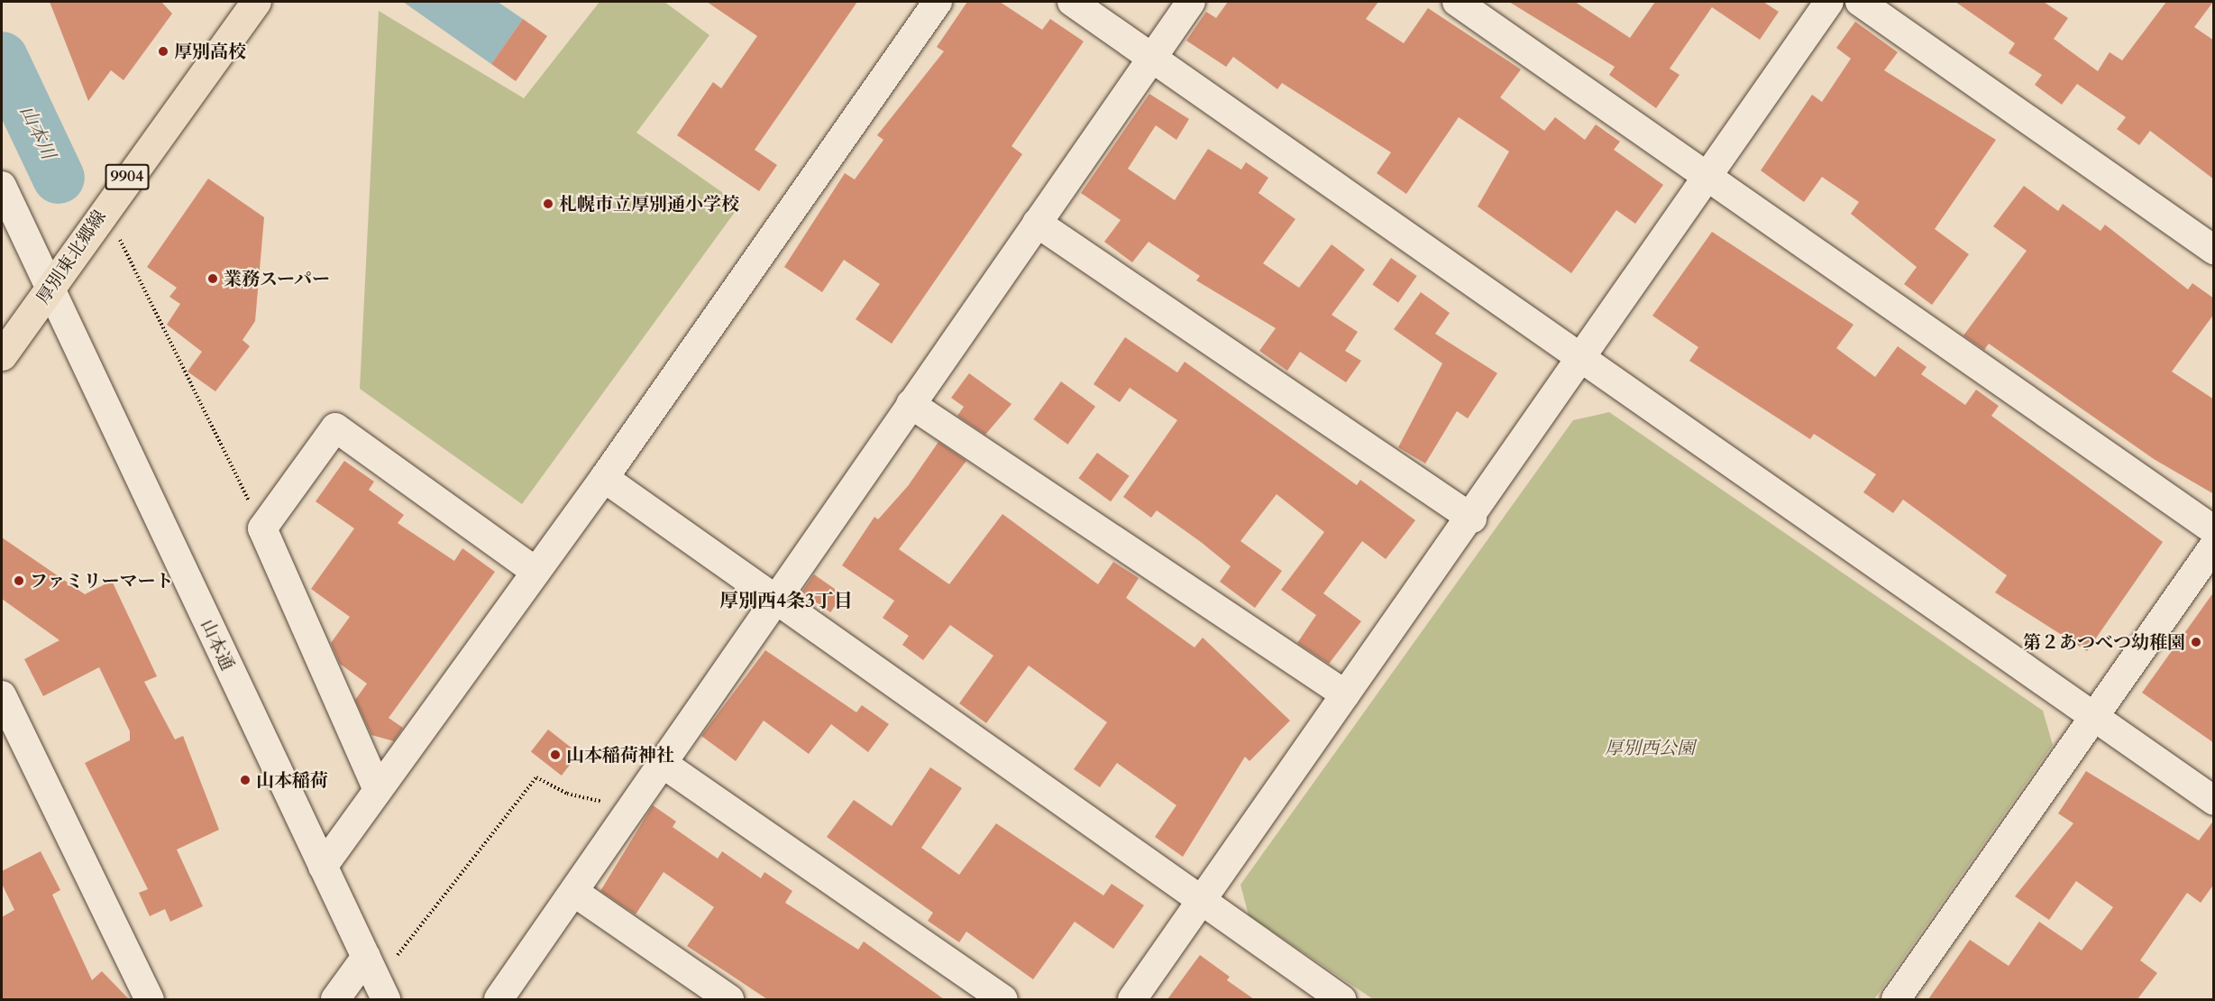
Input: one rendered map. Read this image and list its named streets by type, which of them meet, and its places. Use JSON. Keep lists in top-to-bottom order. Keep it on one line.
{"streets":{"main road":["9904","厚別東北郷線"],"street":["山本通"]},"crossings":[["厚別東北郷線","山本通"]],"districts":["厚別西4条3丁目"],"water":["山本川"],"parks":["厚別西公園"],"places":["厚別高校","札幌市立厚別通小学校","業務スーパー","ファミリーマート","第２あつべつ幼稚園","山本稲荷神社","山本稲荷"]}
